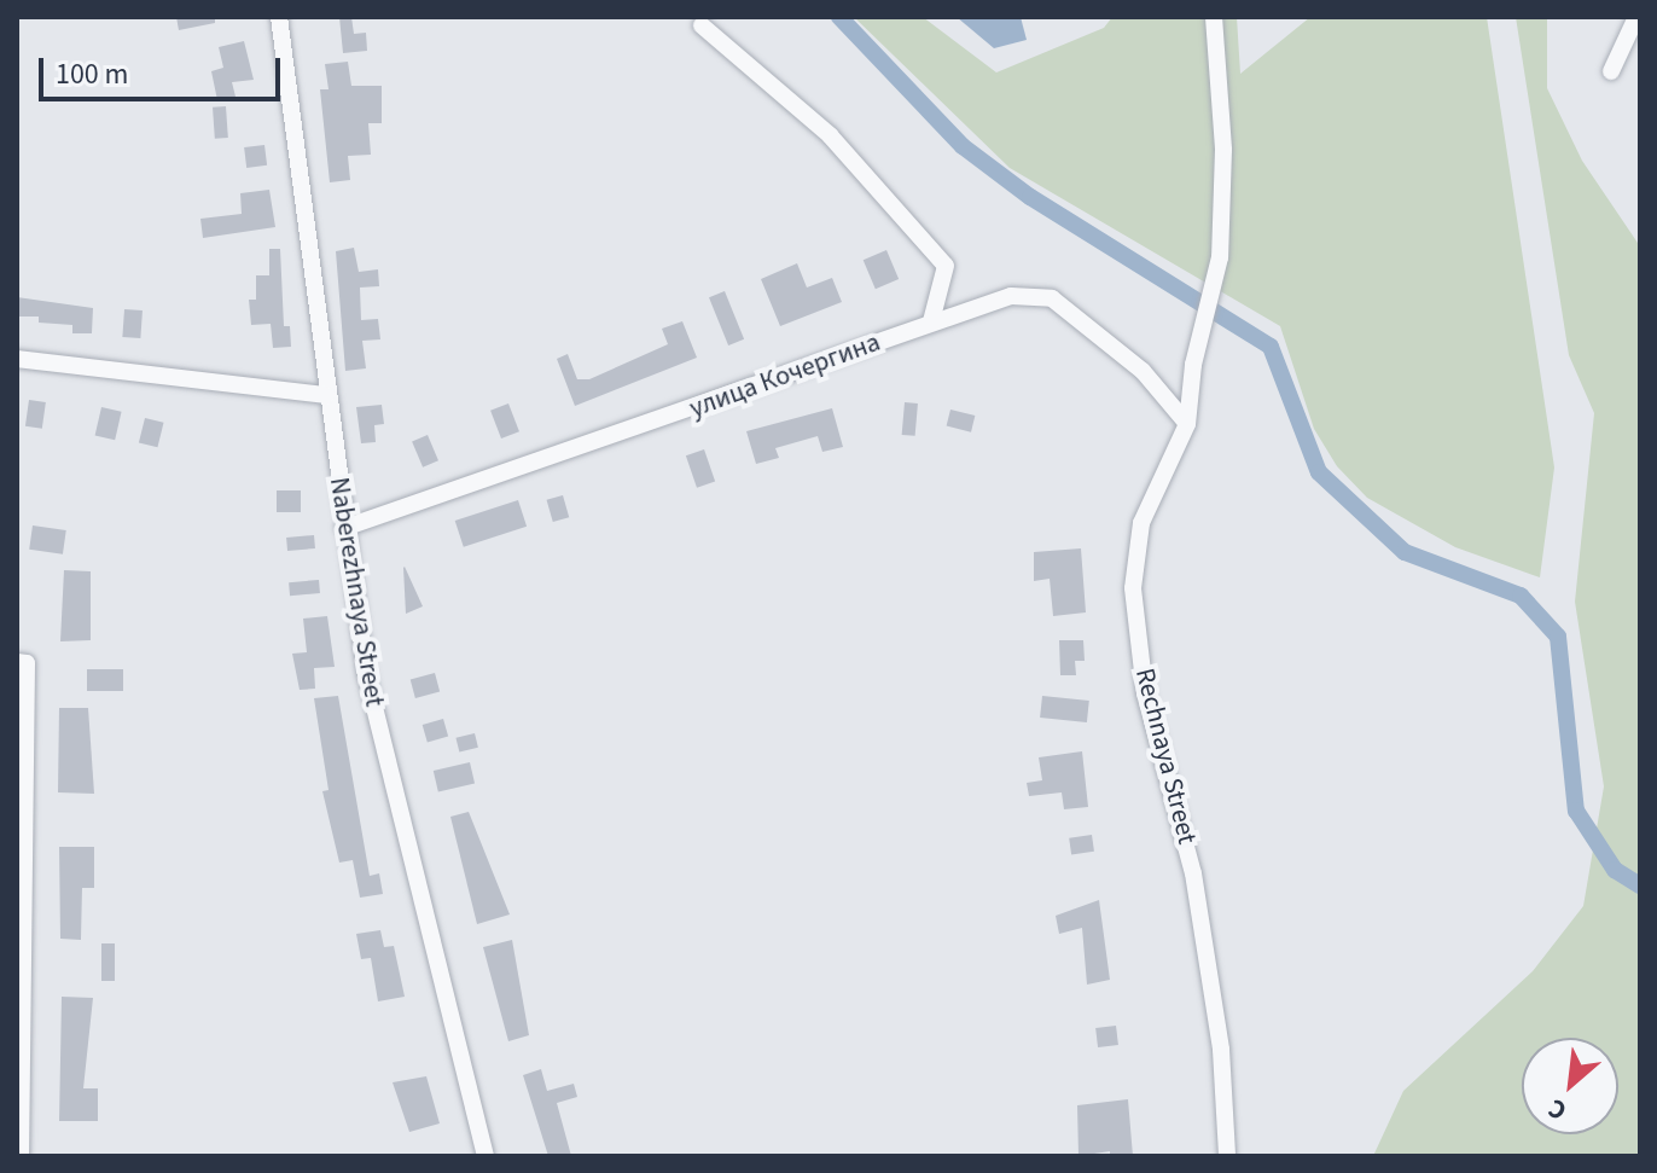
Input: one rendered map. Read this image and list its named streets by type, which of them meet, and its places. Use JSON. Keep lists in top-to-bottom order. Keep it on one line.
{"streets":{"street":["улица Кочергина","Naberezhnaya Street","Rechnaya Street"]},"crossings":[["улица Кочергина","Naberezhnaya Street"],["улица Кочергина","Rechnaya Street"]],"scale_bar":"100 m","north":"bottom left"}
